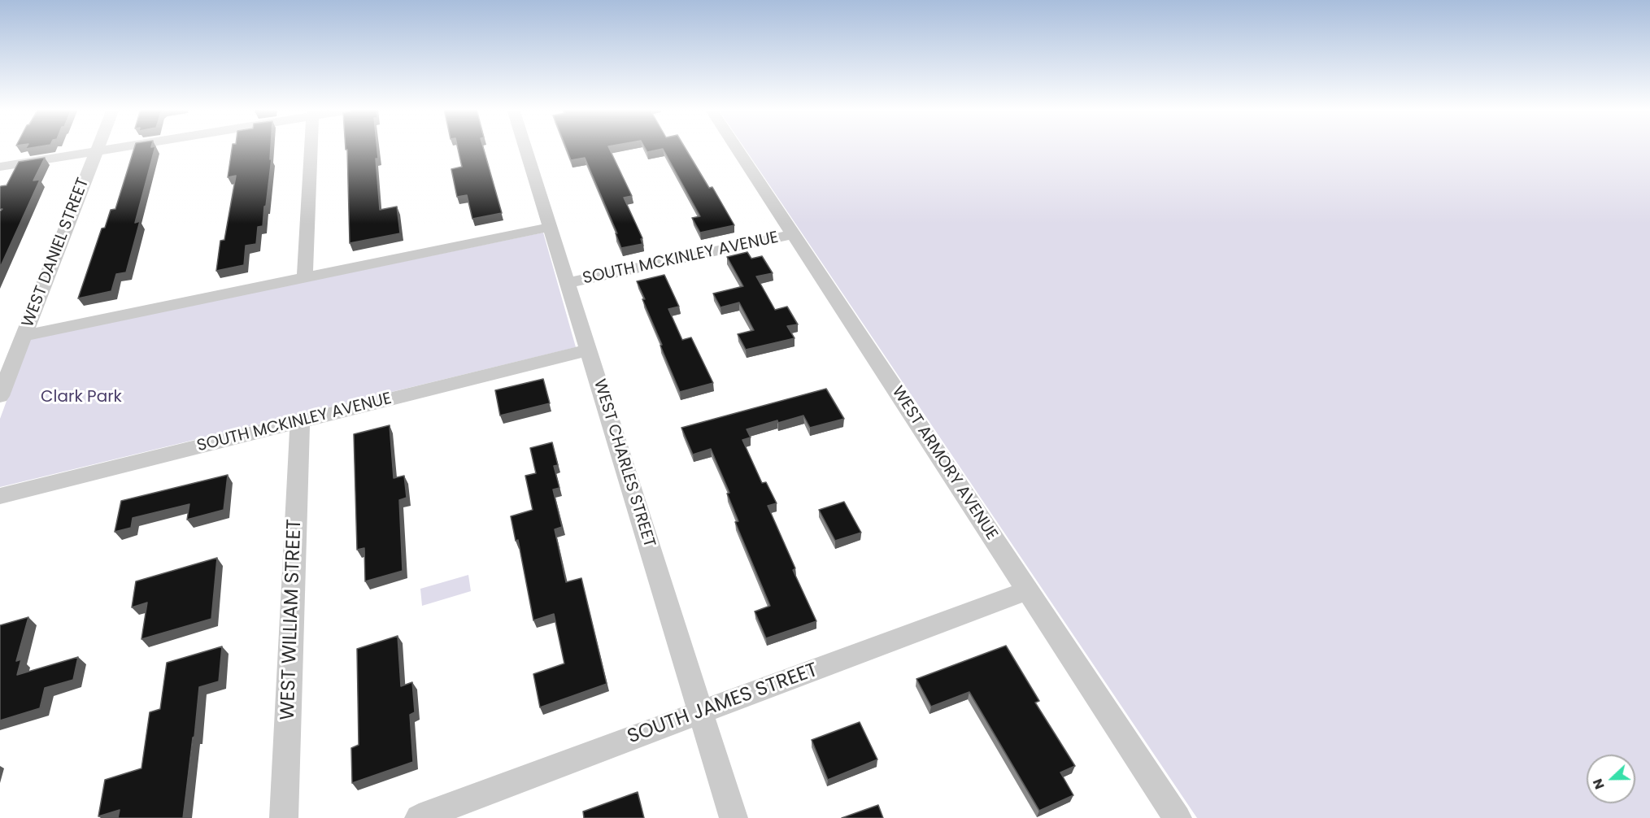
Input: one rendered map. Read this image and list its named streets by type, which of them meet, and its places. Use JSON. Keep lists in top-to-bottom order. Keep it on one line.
{"streets":{"street":["WEST DANIEL STREET","SOUTH MCKINLEY AVENUE","WEST CHARLES STREET","WEST ARMORY AVENUE","WEST WILLIAM STREET","SOUTH JAMES STREET"]},"crossings":[["SOUTH MCKINLEY AVENUE","WEST CHARLES STREET"],["SOUTH MCKINLEY AVENUE","WEST ARMORY AVENUE"],["SOUTH MCKINLEY AVENUE","WEST WILLIAM STREET"],["WEST CHARLES STREET","SOUTH JAMES STREET"],["WEST ARMORY AVENUE","SOUTH JAMES STREET"]],"parks":["Clark Park"],"north":"left"}
